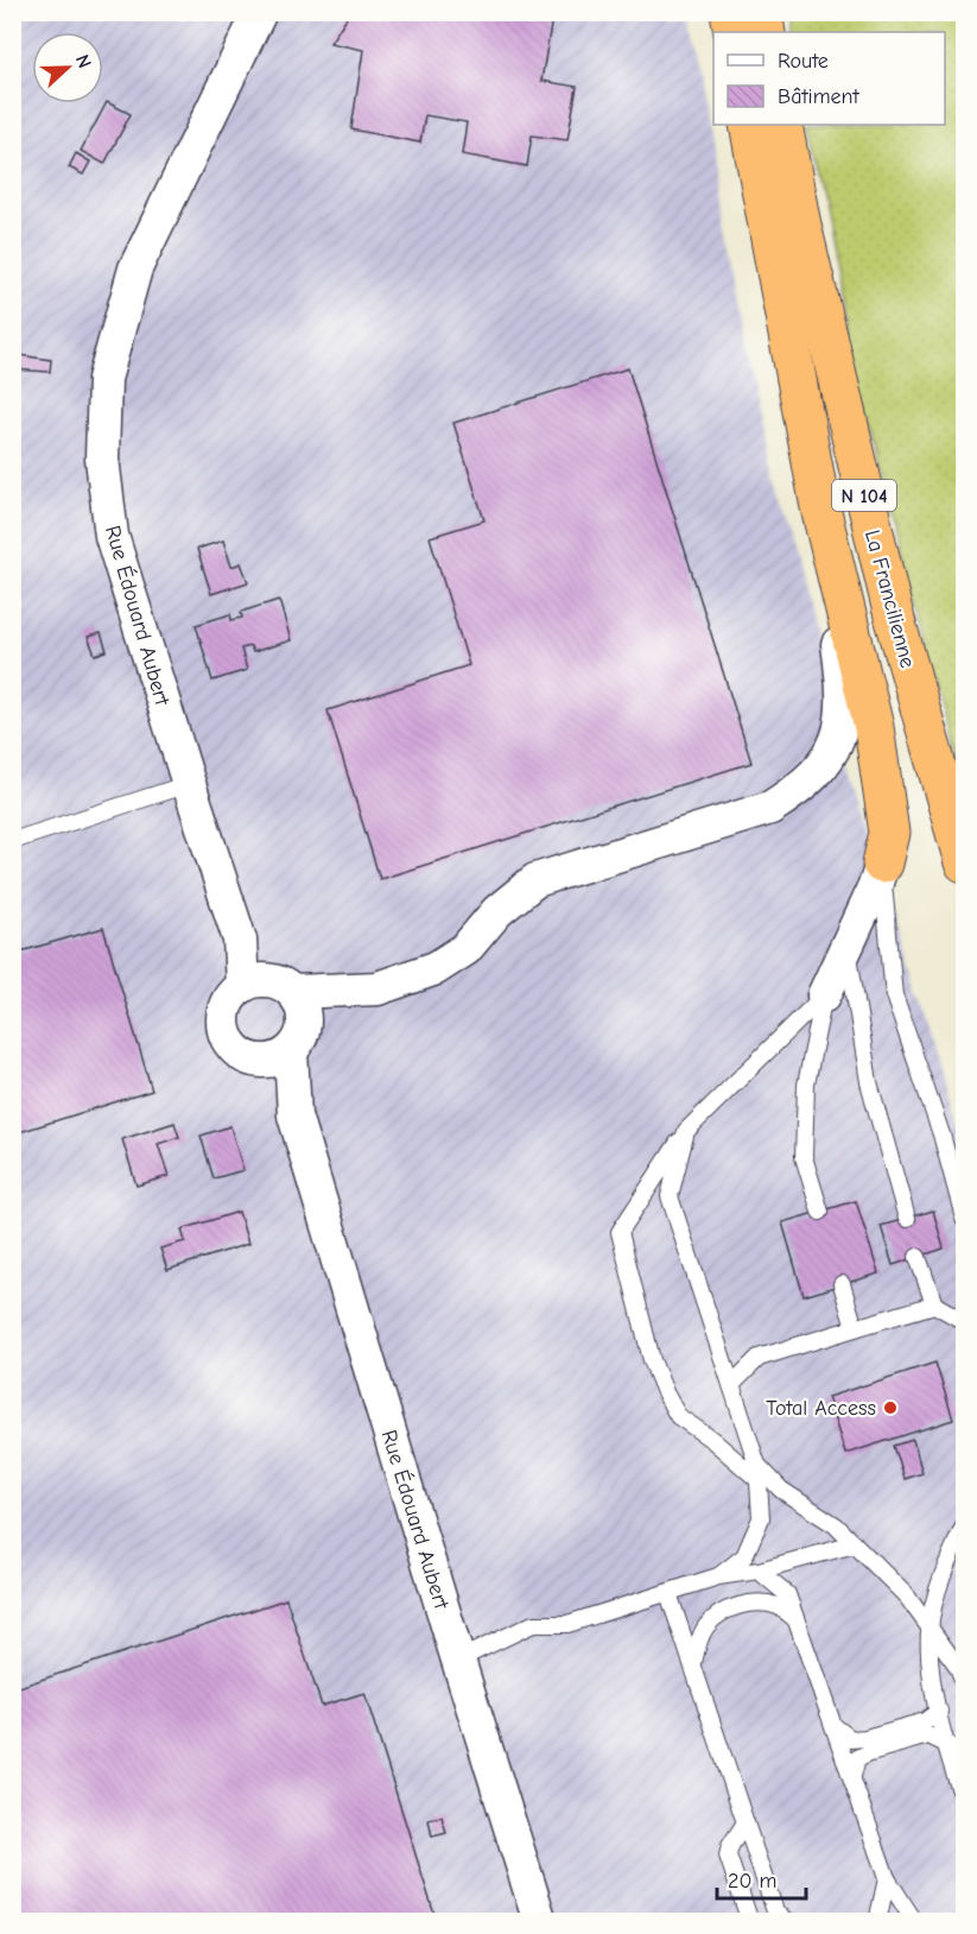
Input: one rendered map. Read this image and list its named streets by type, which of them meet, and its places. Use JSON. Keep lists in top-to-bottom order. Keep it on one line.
{"streets":{"highway":["N 104","La Francilienne"],"street":["Rue Édouard Aubert"]},"places":["Total Access"],"legend":["Route","Bâtiment"],"scale_bar":"20 m","north":"right"}
